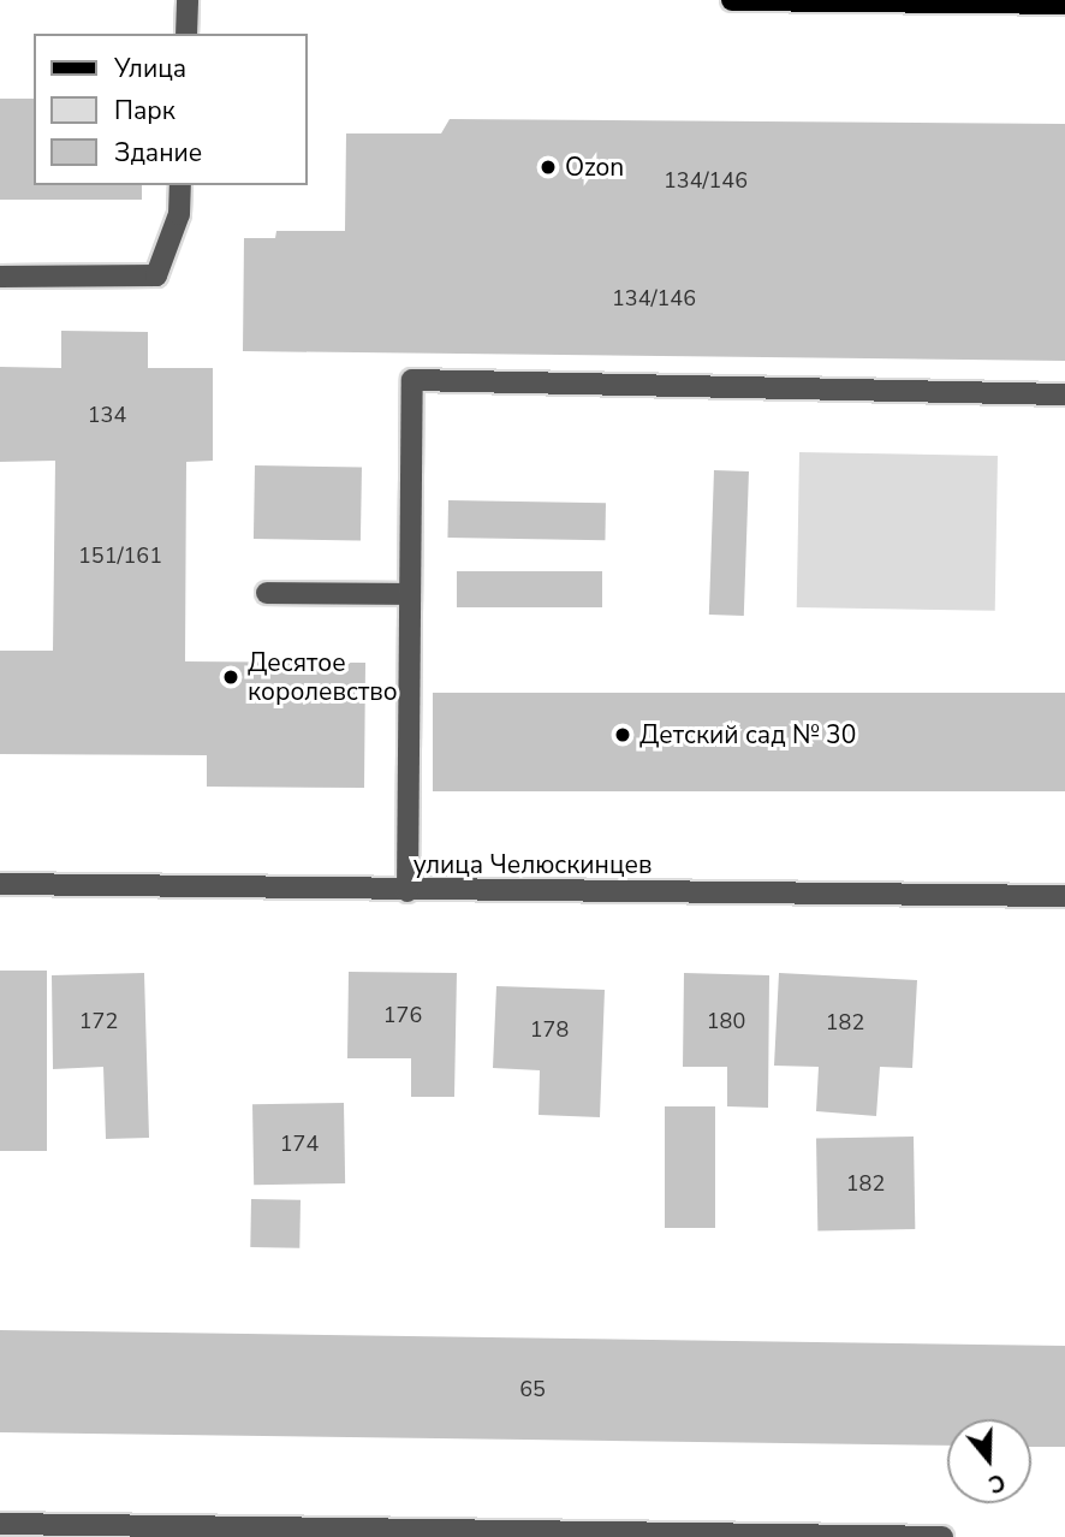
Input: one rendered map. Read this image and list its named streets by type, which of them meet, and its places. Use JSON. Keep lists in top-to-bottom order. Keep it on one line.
{"streets":{"street":["улица Челюскинцев"]},"places":["Ozon","Десятое королевство","Детский сад № 30"],"house_numbers":["134/146","134/146","134","151/161","176","172","180","182","178","174","182","65"],"legend":["Улица","Парк","Здание"],"north":"bottom"}
